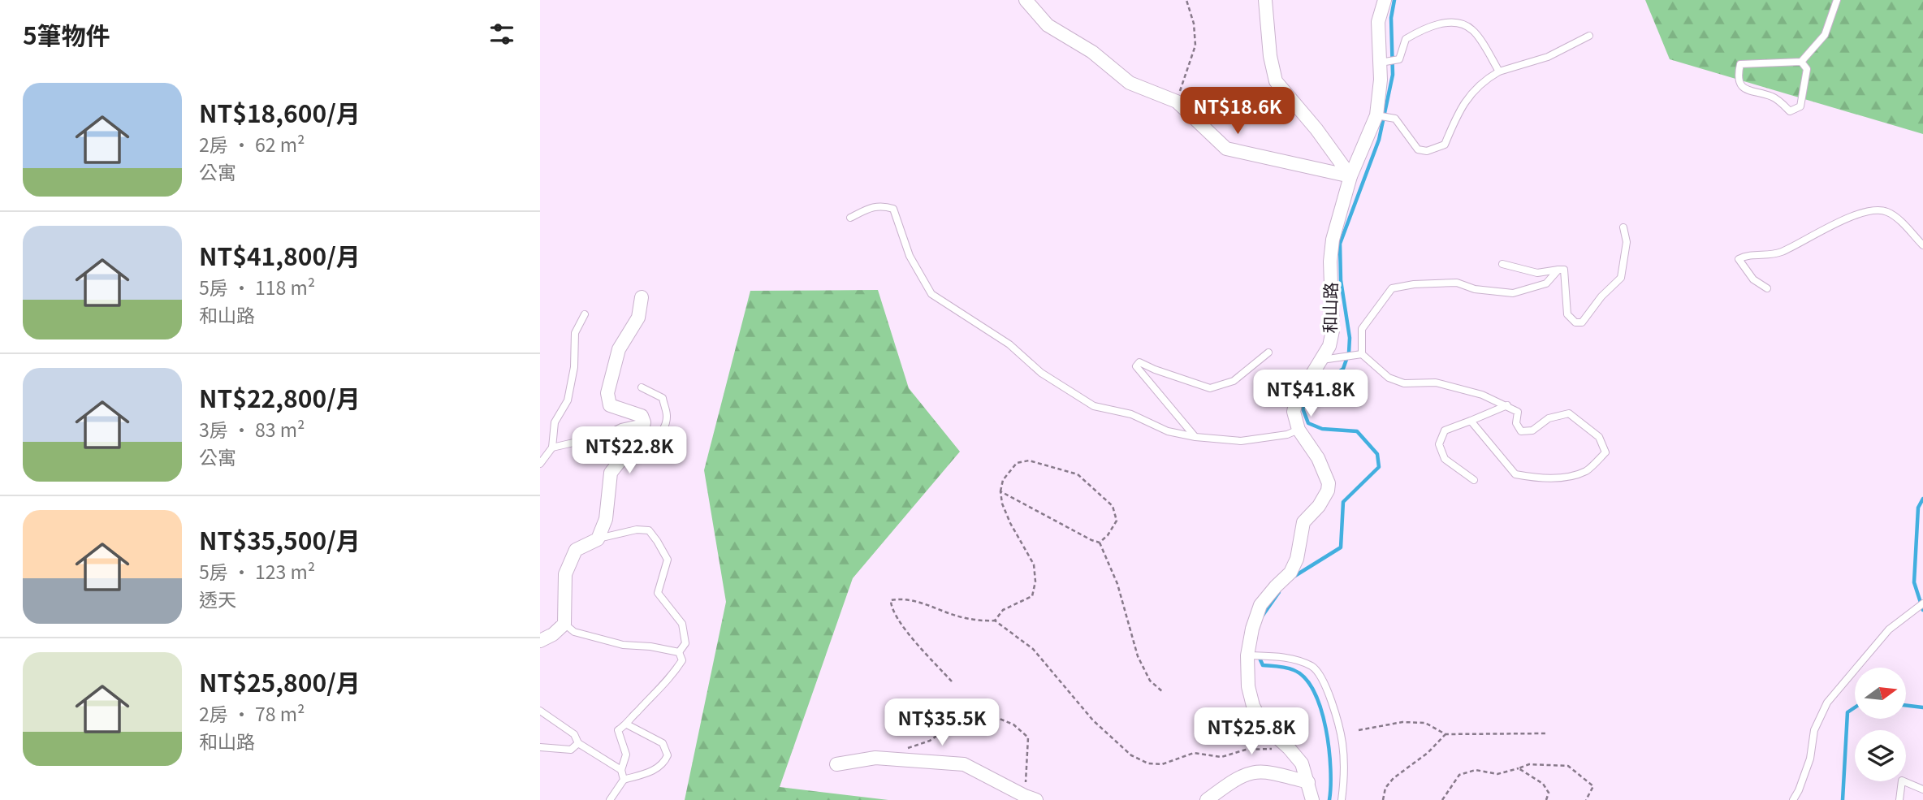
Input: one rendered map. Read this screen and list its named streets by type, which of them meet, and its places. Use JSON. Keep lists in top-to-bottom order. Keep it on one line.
{"streets":{"street":["和山路"]},"north":"right","page":{"heading":"5筆物件","list":[{"name":"NT$18,600/月","note":"2房 · 62 m² · 公寓"},{"name":"NT$41,800/月","note":"5房 · 118 m² · 和山路"},{"name":"NT$22,800/月","note":"3房 · 83 m² · 公寓"},{"name":"NT$35,500/月","note":"5房 · 123 m² · 透天"},{"name":"NT$25,800/月","note":"2房 · 78 m² · 和山路"}],"price":["NT$18.6K","NT$41.8K","NT$22.8K","NT$35.5K","NT$25.8K"]}}
